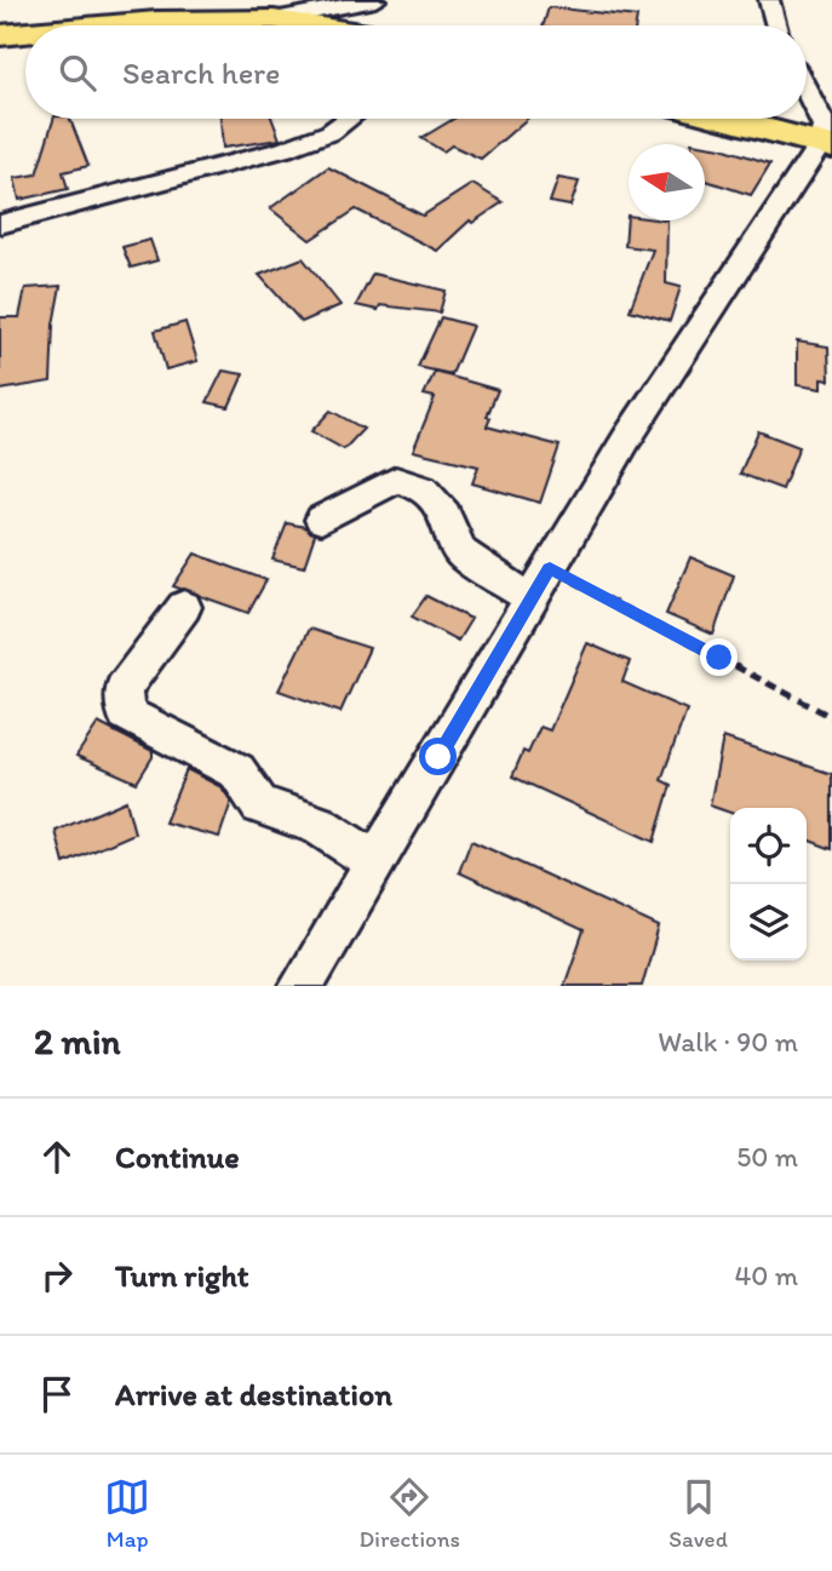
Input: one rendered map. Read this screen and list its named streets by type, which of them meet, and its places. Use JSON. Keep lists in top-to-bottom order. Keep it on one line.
{"north":"left","page":{"search":"Search here","heading":["2 min","Walk · 90 m"],"list":[["Continue","50 m"],["Turn right","40 m"],"Arrive at destination"],"nav":["Map","Directions","Saved"]}}
